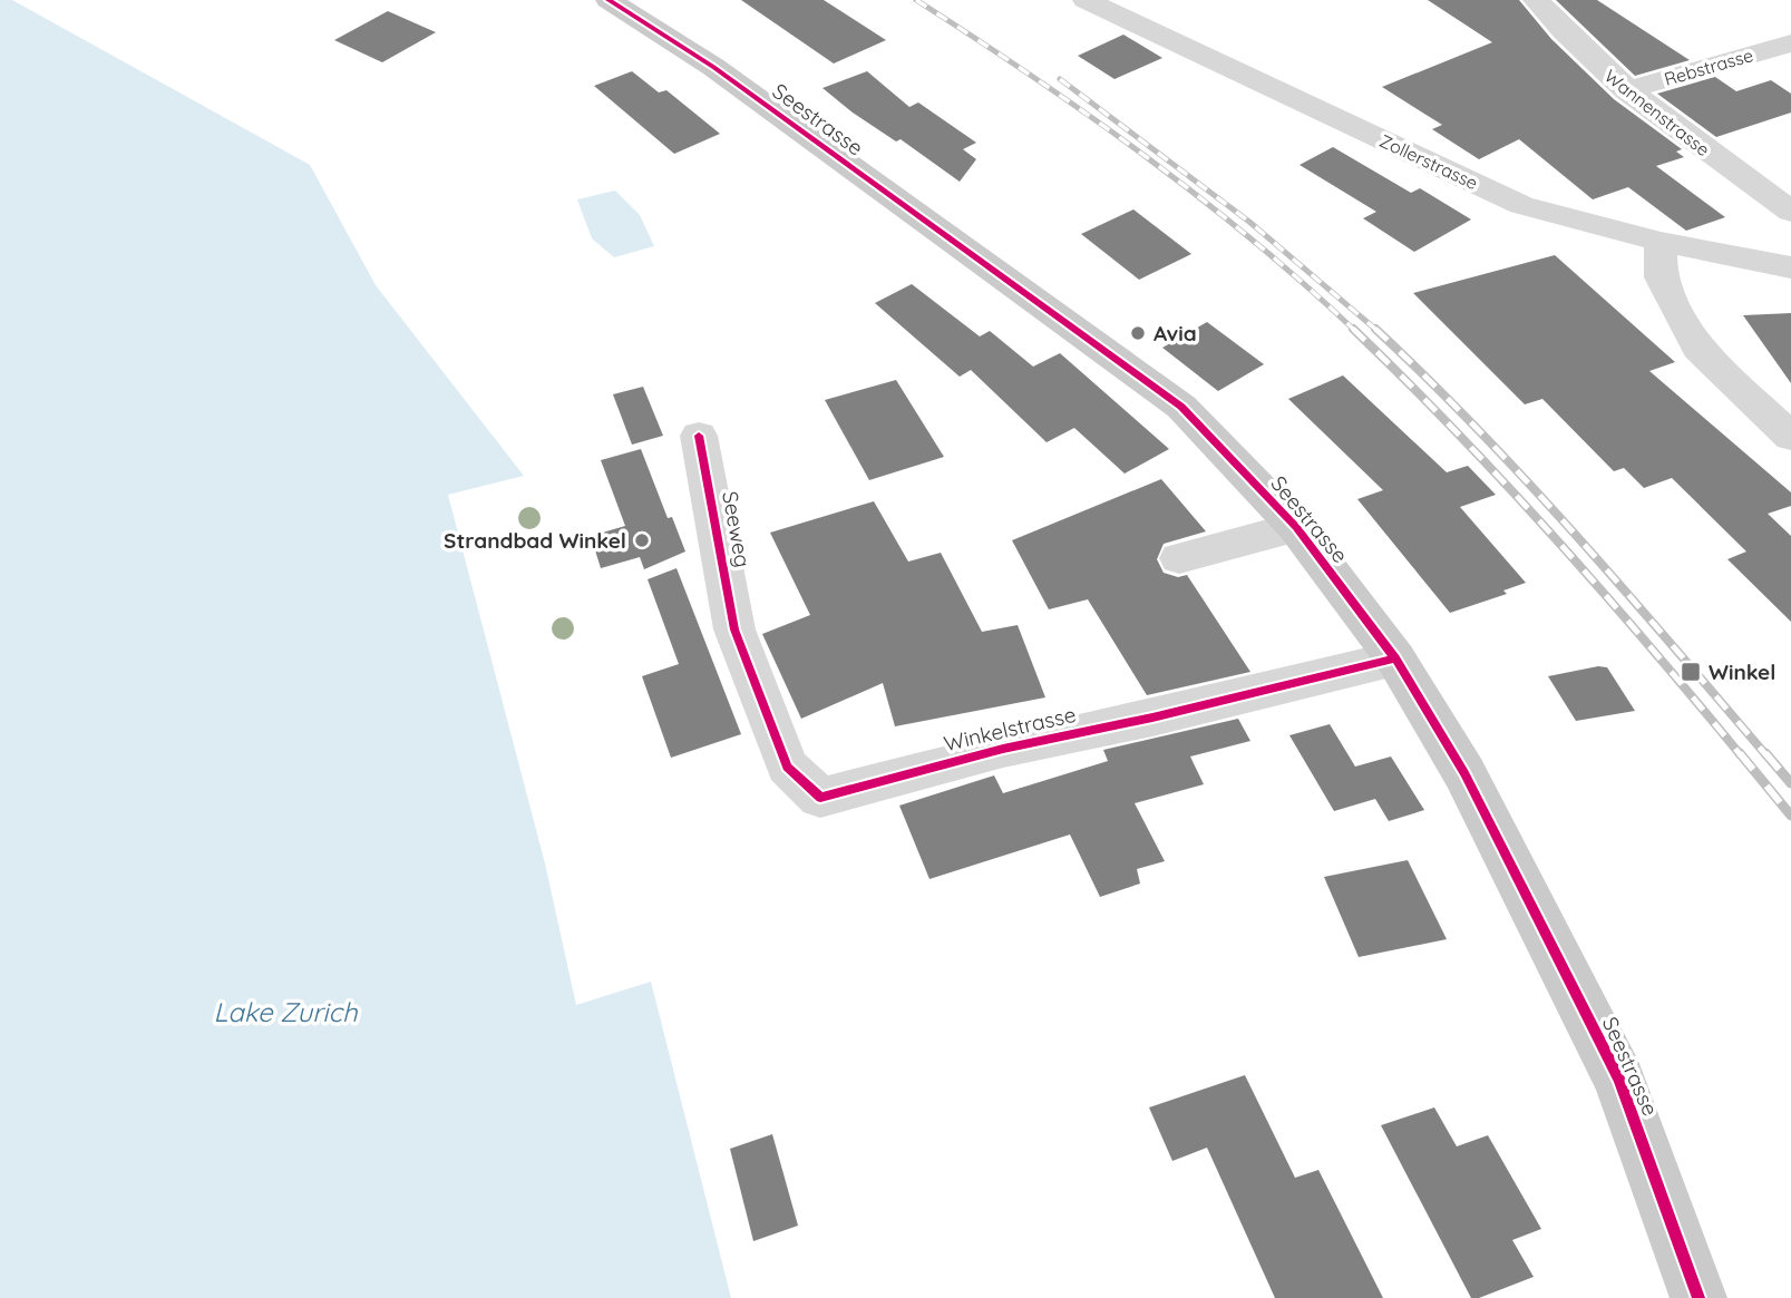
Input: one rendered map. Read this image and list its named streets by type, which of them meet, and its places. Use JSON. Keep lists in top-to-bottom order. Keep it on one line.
{"streets":{"main road":["Seestrasse"],"street":["Rebstrasse","Wannenstrasse","Zollerstrasse","Seeweg","Winkelstrasse"]},"crossings":[["Rebstrasse","Wannenstrasse"],["Seestrasse","Winkelstrasse"],["Seeweg","Winkelstrasse"]],"water":["Lake Zurich"],"places":{"other":["Avia","Strandbad Winkel"],"transit":["Winkel"]}}
